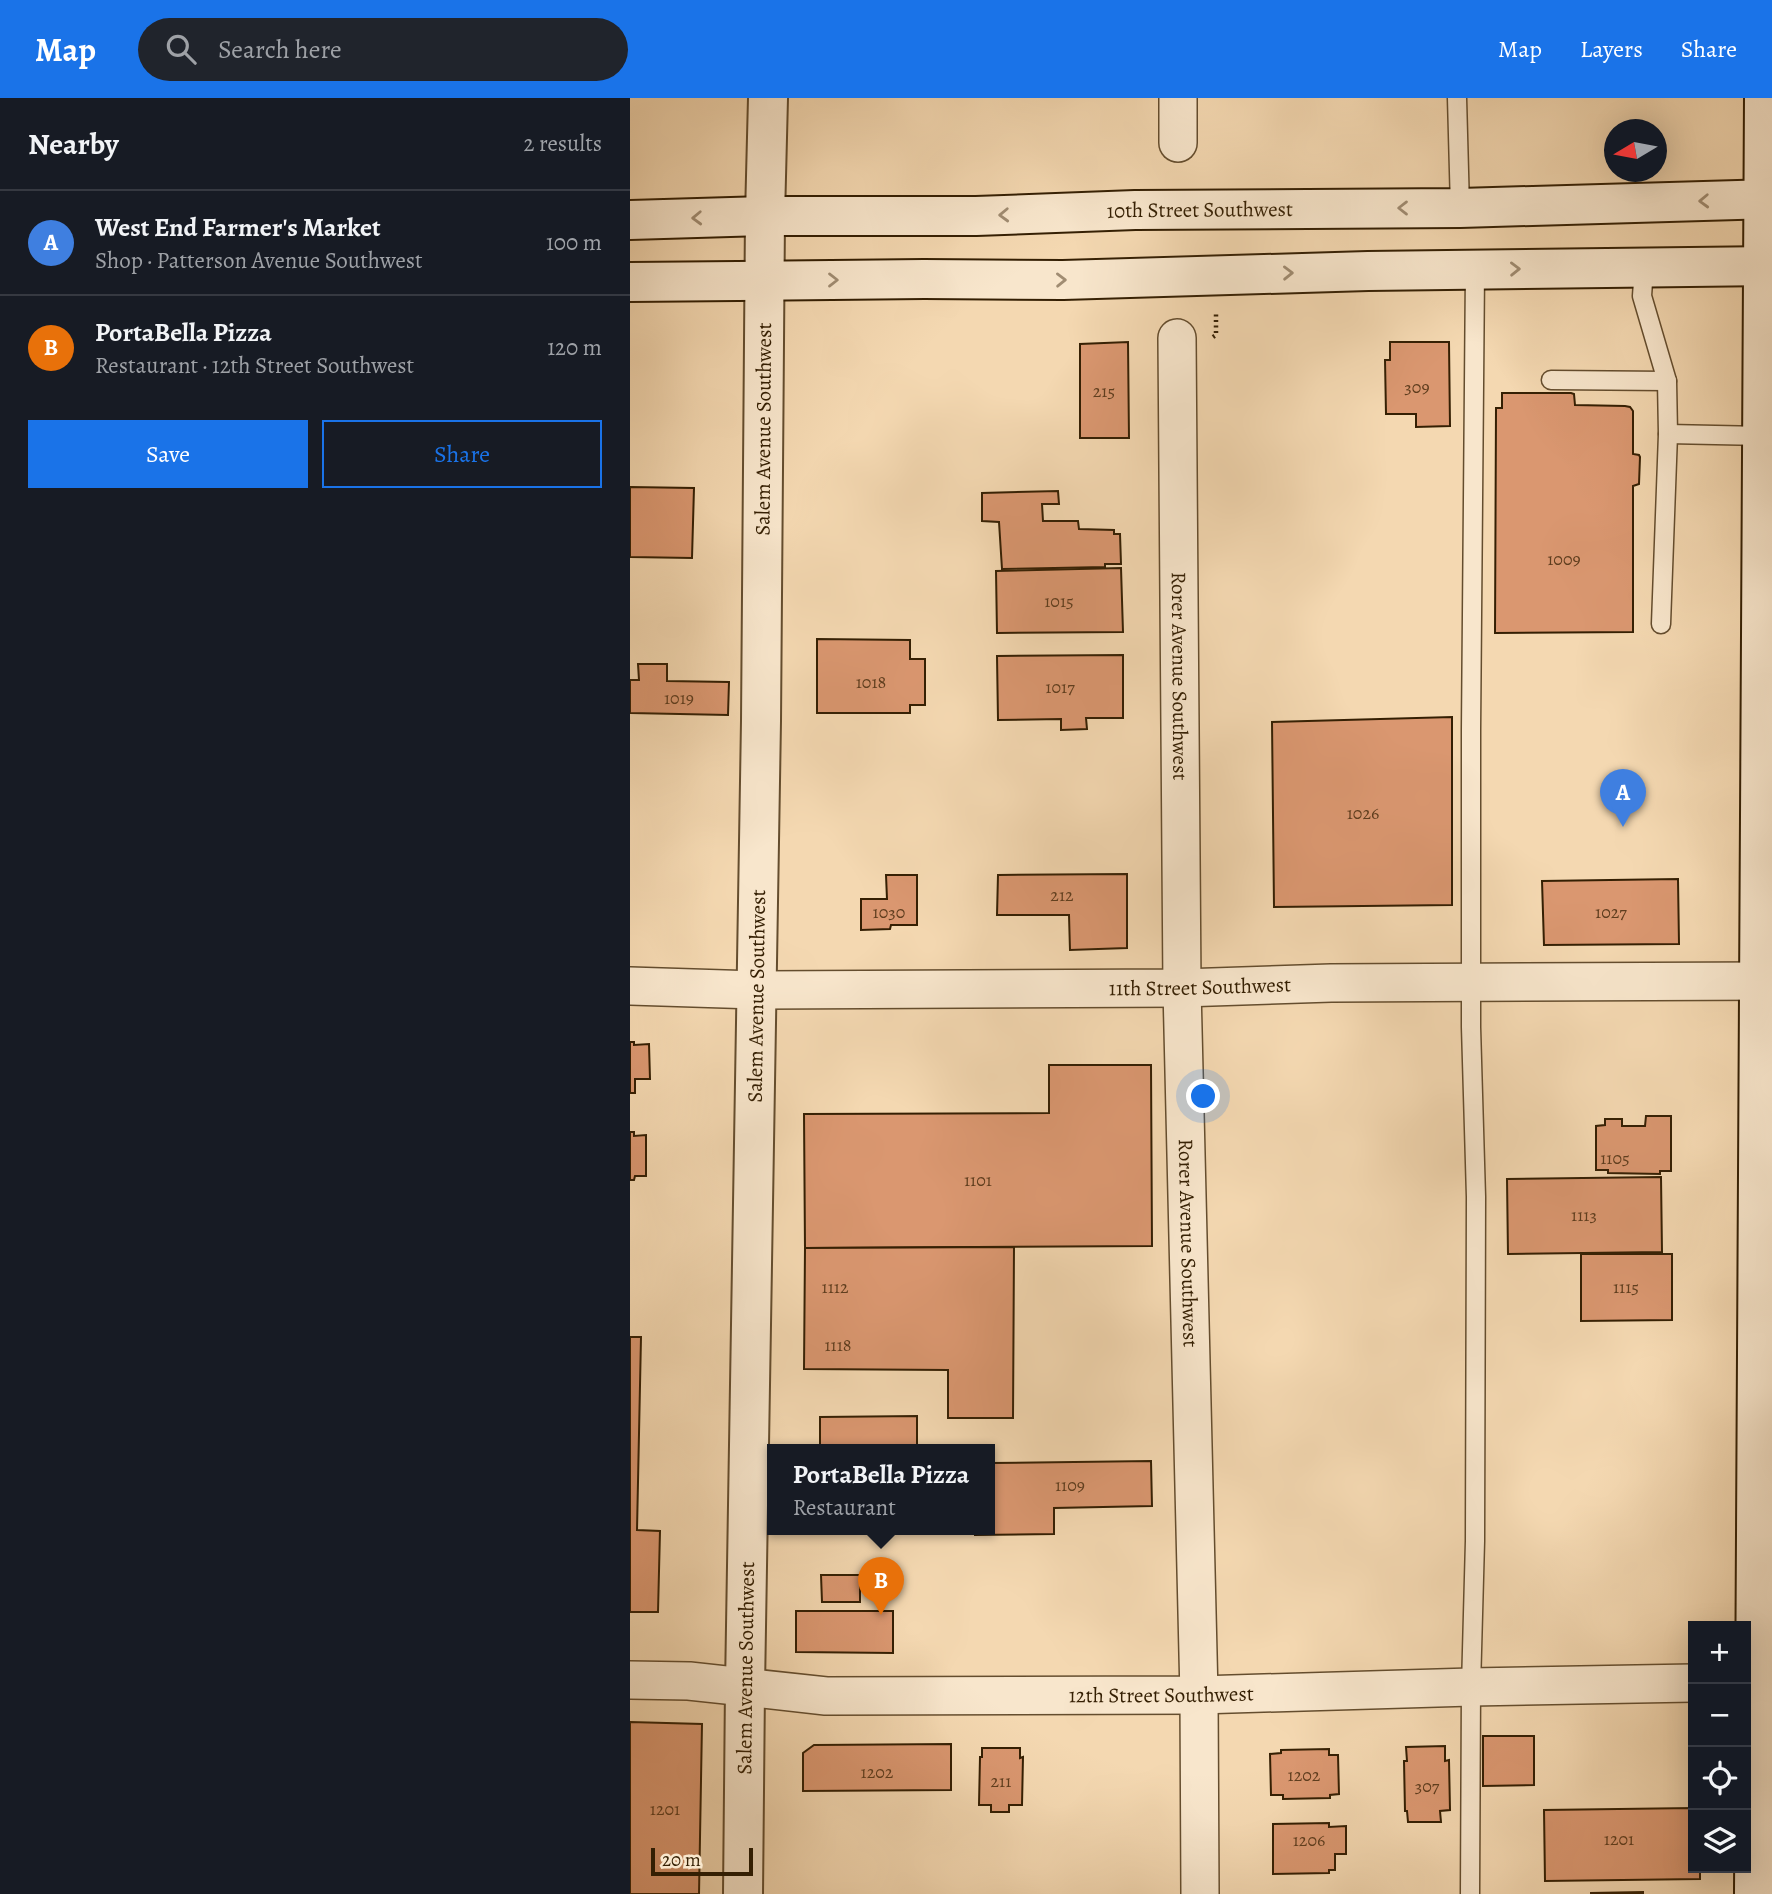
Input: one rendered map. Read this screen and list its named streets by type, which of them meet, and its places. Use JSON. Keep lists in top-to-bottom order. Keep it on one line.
{"streets":{"main road":["10th Street Southwest","Salem Avenue Southwest"],"street":["Rorer Avenue Southwest","11th Street Southwest","12th Street Southwest"]},"crossings":[["10th Street Southwest","Salem Avenue Southwest"],["Salem Avenue Southwest","11th Street Southwest"],["Salem Avenue Southwest","12th Street Southwest"],["Rorer Avenue Southwest","11th Street Southwest"],["Rorer Avenue Southwest","12th Street Southwest"]],"house_numbers":["309","215","1009","1015","1018","1017","1019","1026","212","1030","1027","1105","1101","1113","1112","1115","1118","1109","1202","1202","211","307","1201","1201","1206"],"scale_bar":"20 m","north":"left","page":{"header":"Map","search":"Search here","nav":["Map","Layers","Share"],"heading":["Nearby","2 results"],"list":[{"mark":"A","name":"West End Farmer's Market","note":"Shop · Patterson Avenue Southwest","value":"100 m"},{"mark":"B","name":"PortaBella Pizza","note":"Restaurant · 12th Street Southwest","value":"120 m"}],"buttons":["Save","Share"],"pins":["A","B"],"popup":["PortaBella Pizza","Restaurant"],"map_buttons":["+","−"],"scale":"20 m"}}
